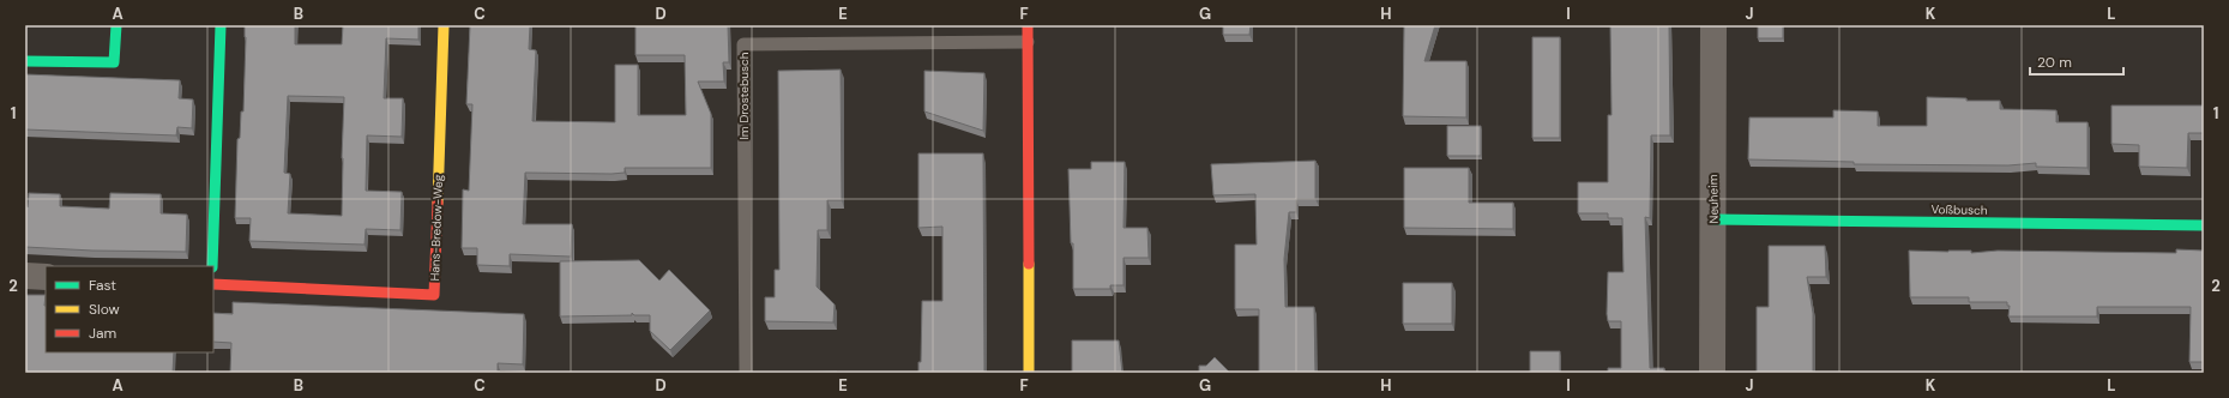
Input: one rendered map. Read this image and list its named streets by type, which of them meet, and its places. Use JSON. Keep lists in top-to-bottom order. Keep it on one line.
{"streets":{"street":["Neuheim","Voßbusch","Hans-Bredow-Weg"],"lane":["Im Drostebusch"]},"crossings":[["Neuheim","Voßbusch"]],"legend":["Fast","Slow","Jam"],"scale_bar":"20 m","grid":{"columns":["A","B","C","D","E","F","G","H","I","J","K","L"],"rows":["1","2"]}}
